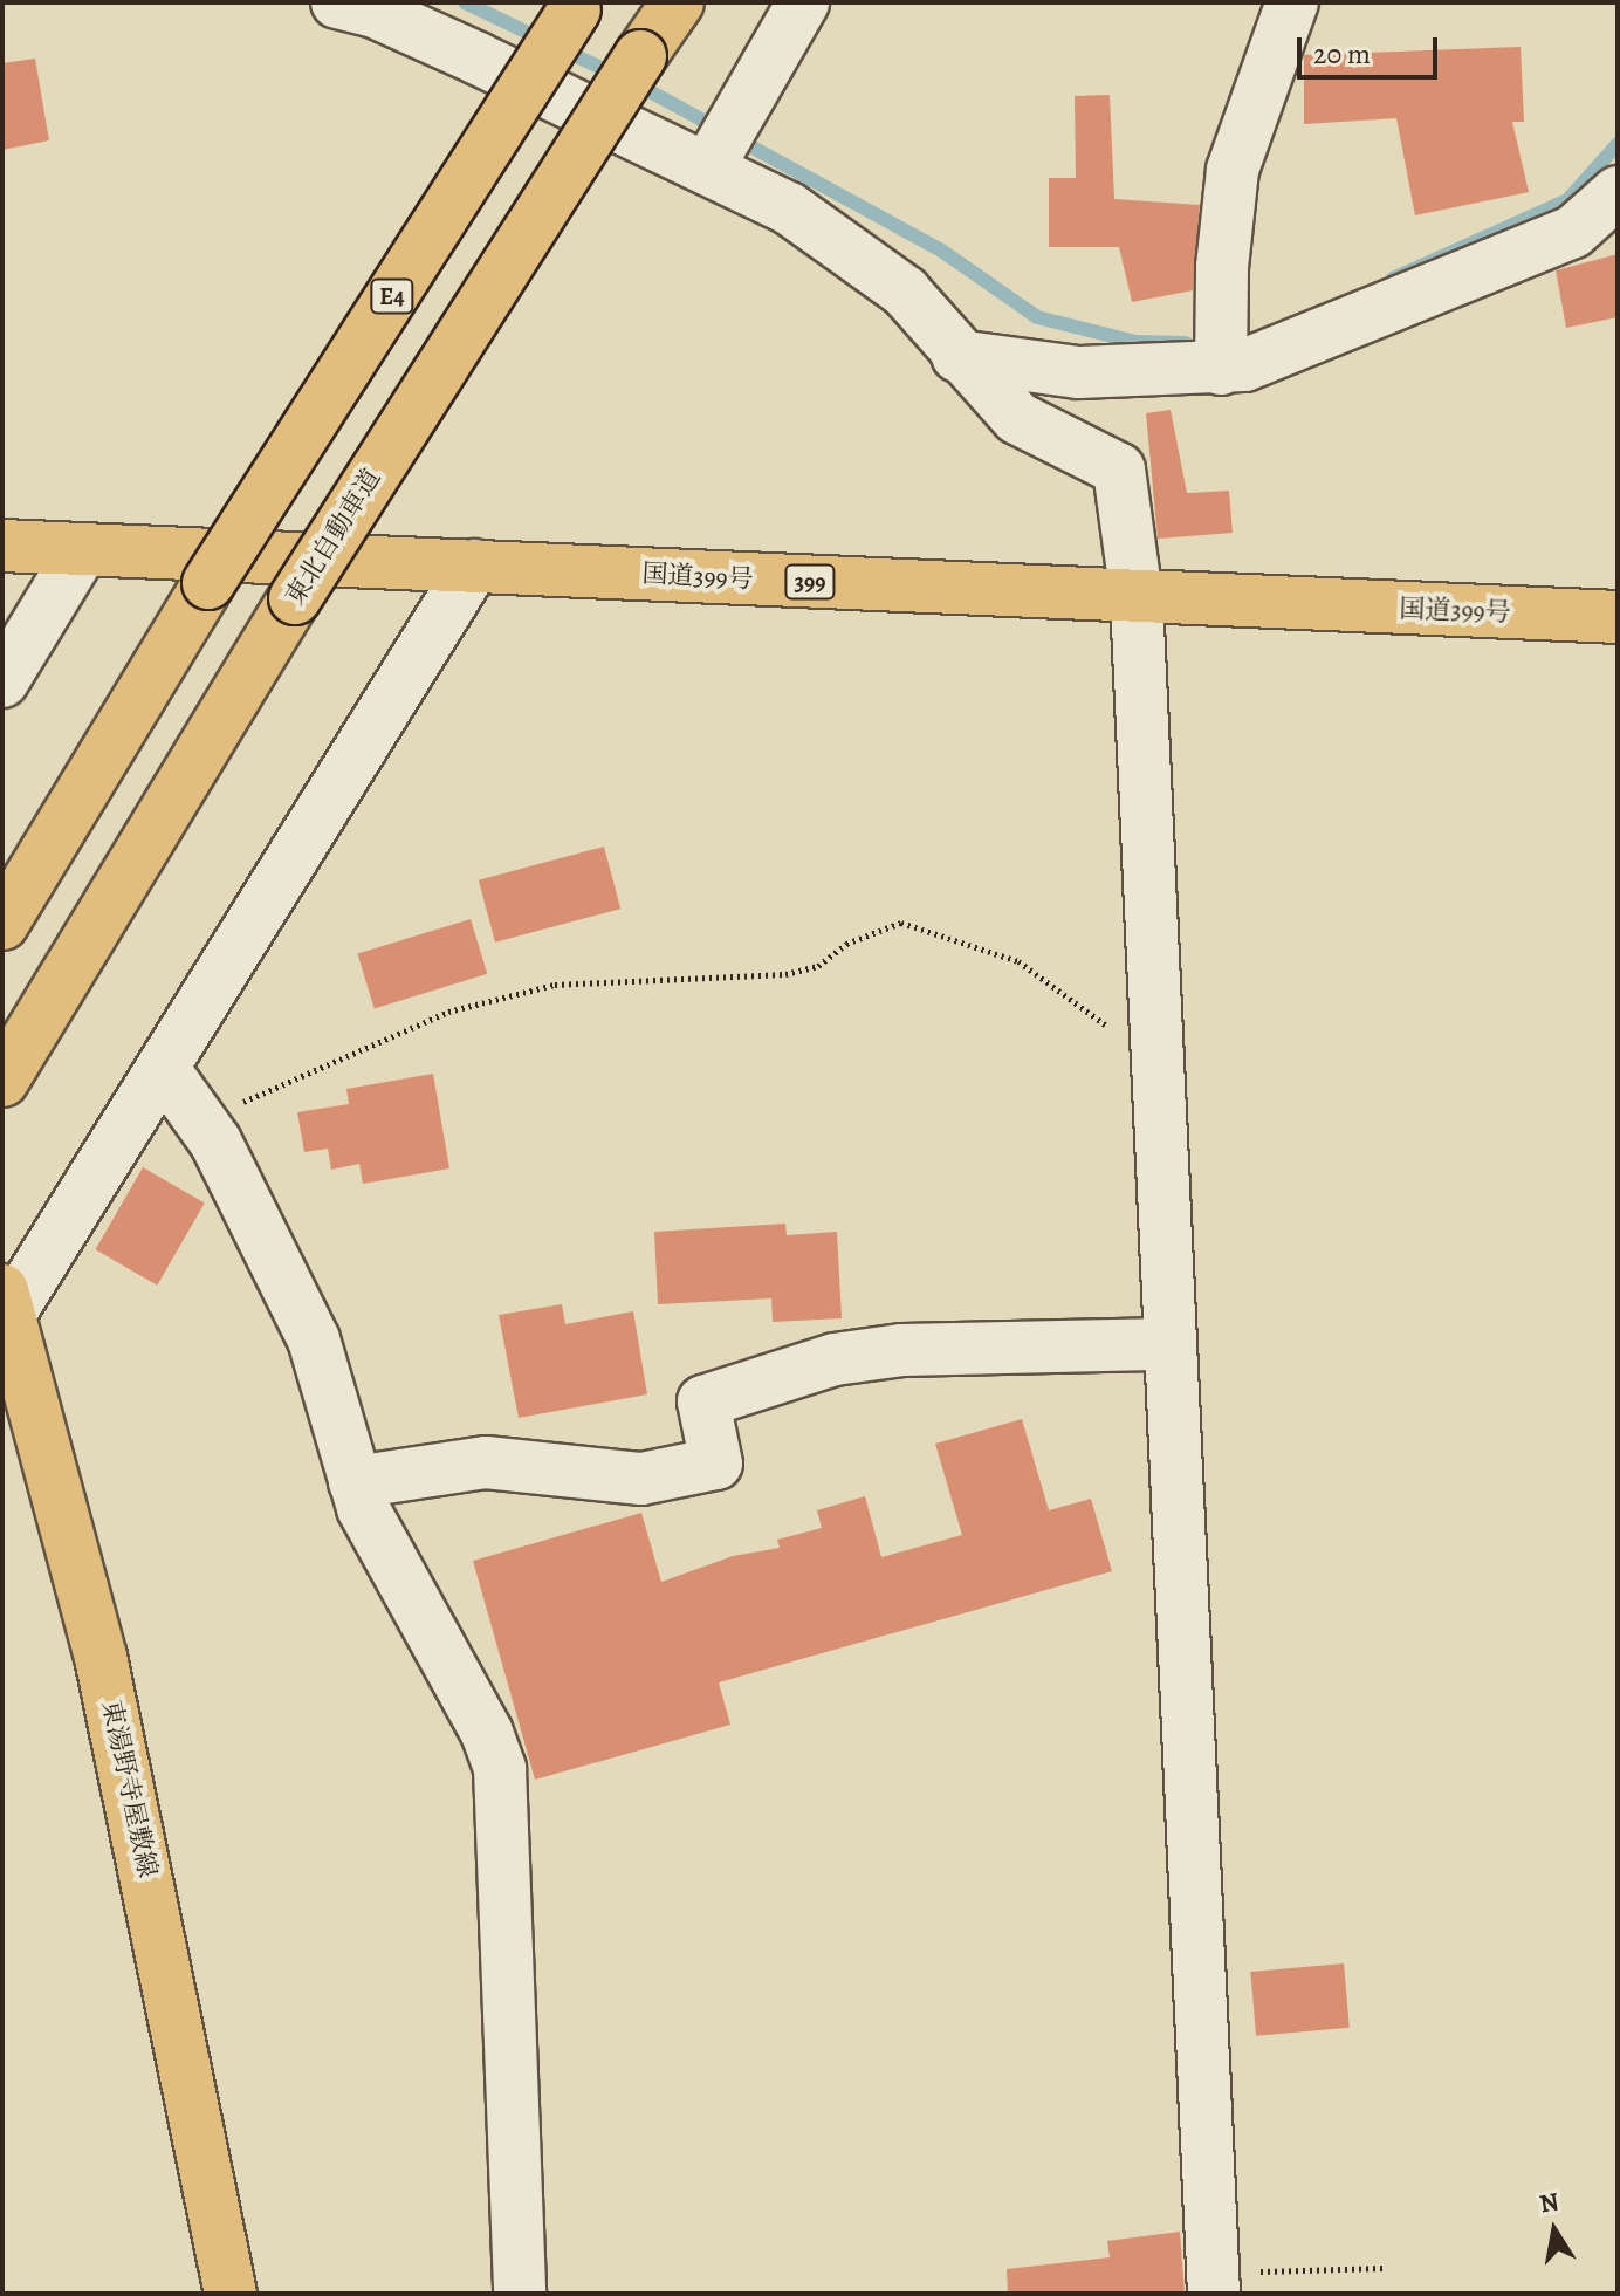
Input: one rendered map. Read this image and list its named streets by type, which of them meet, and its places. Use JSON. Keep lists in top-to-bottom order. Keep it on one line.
{"streets":{"main road":["E4","東北自動車道","国道399号","399","東湯野寺屋敷線"]},"scale_bar":"20 m","north":"top"}
